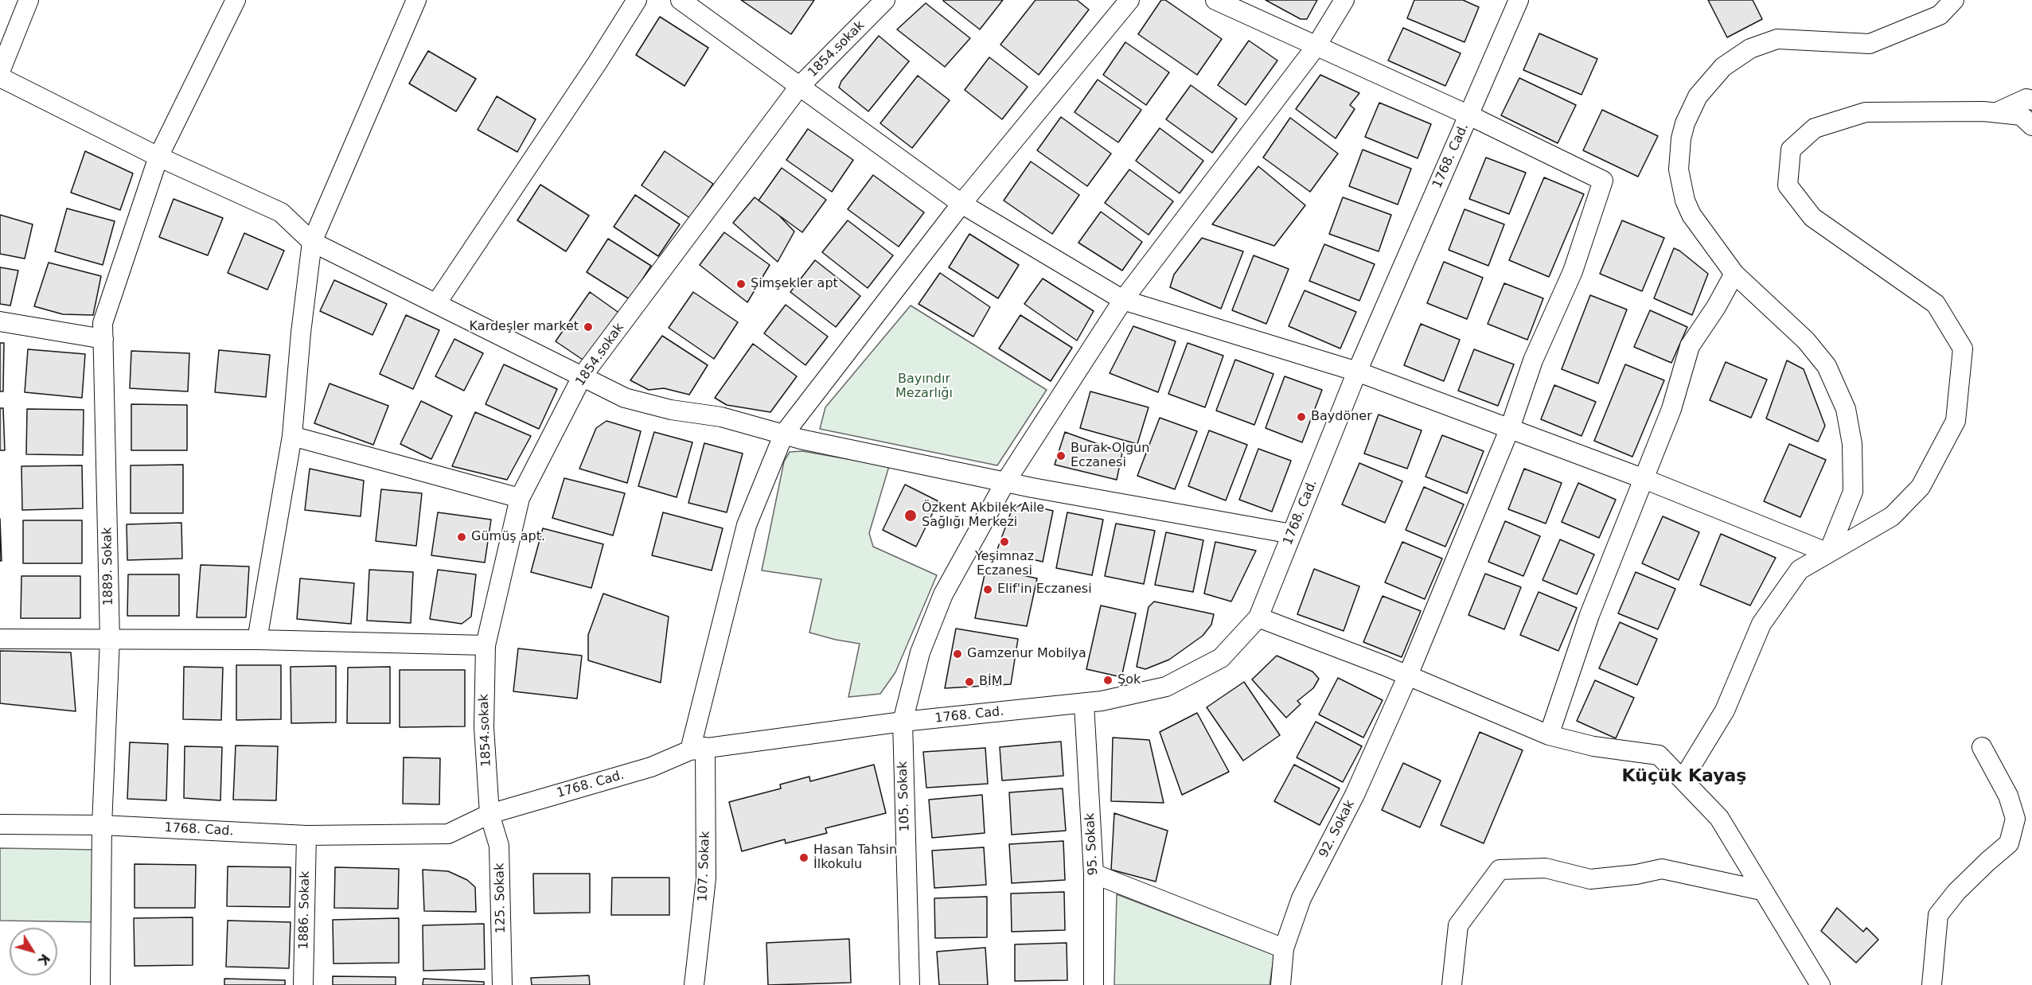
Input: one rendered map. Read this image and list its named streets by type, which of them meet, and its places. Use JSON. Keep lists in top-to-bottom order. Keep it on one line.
{"streets":{"street":["1854.sokak","1768. Cad.","1889. Sokak","105. Sokak","92. Sokak","95. Sokak","107. Sokak","125. Sokak","1886. Sokak"]},"crossings":[["1854.sokak","1768. Cad."],["1854.sokak","125. Sokak"],["1768. Cad.","1889. Sokak"],["1768. Cad.","105. Sokak"],["1768. Cad.","92. Sokak"],["1768. Cad.","95. Sokak"],["1768. Cad.","107. Sokak"],["1768. Cad.","125. Sokak"],["1768. Cad.","1886. Sokak"]],"districts":["Küçük Kayaş"],"parks":["Bayındır Mezarlığı"],"places":["Şimşekler apt","Kardeşler market","Baydöner","Burak Olgun Eczanesi","Özkent Akbilek Aile Sağlığı Merkezi","Gümüş apt.","Yeşimnaz Eczanesi","Elif'in Eczanesi","Gamzenur Mobilya","Şok","BİM","Hasan Tahsin İlkokulu"],"north":"bottom right"}
